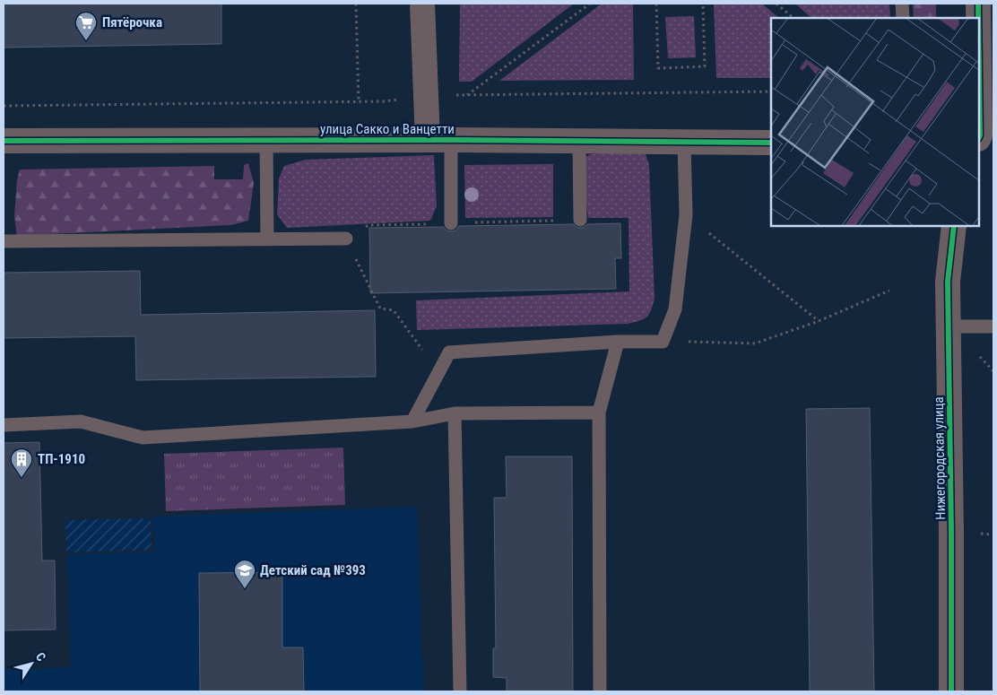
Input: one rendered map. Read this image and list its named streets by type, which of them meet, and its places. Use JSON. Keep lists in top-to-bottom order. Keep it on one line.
{"streets":{"street":["улица Сакко и Ванцетти","Нижегородская улица"]},"places":{"supermarket":["Пятёрочка"],"building":["ТП-1910"],"school or university":["Детский сад №393"]},"north":"top right"}
